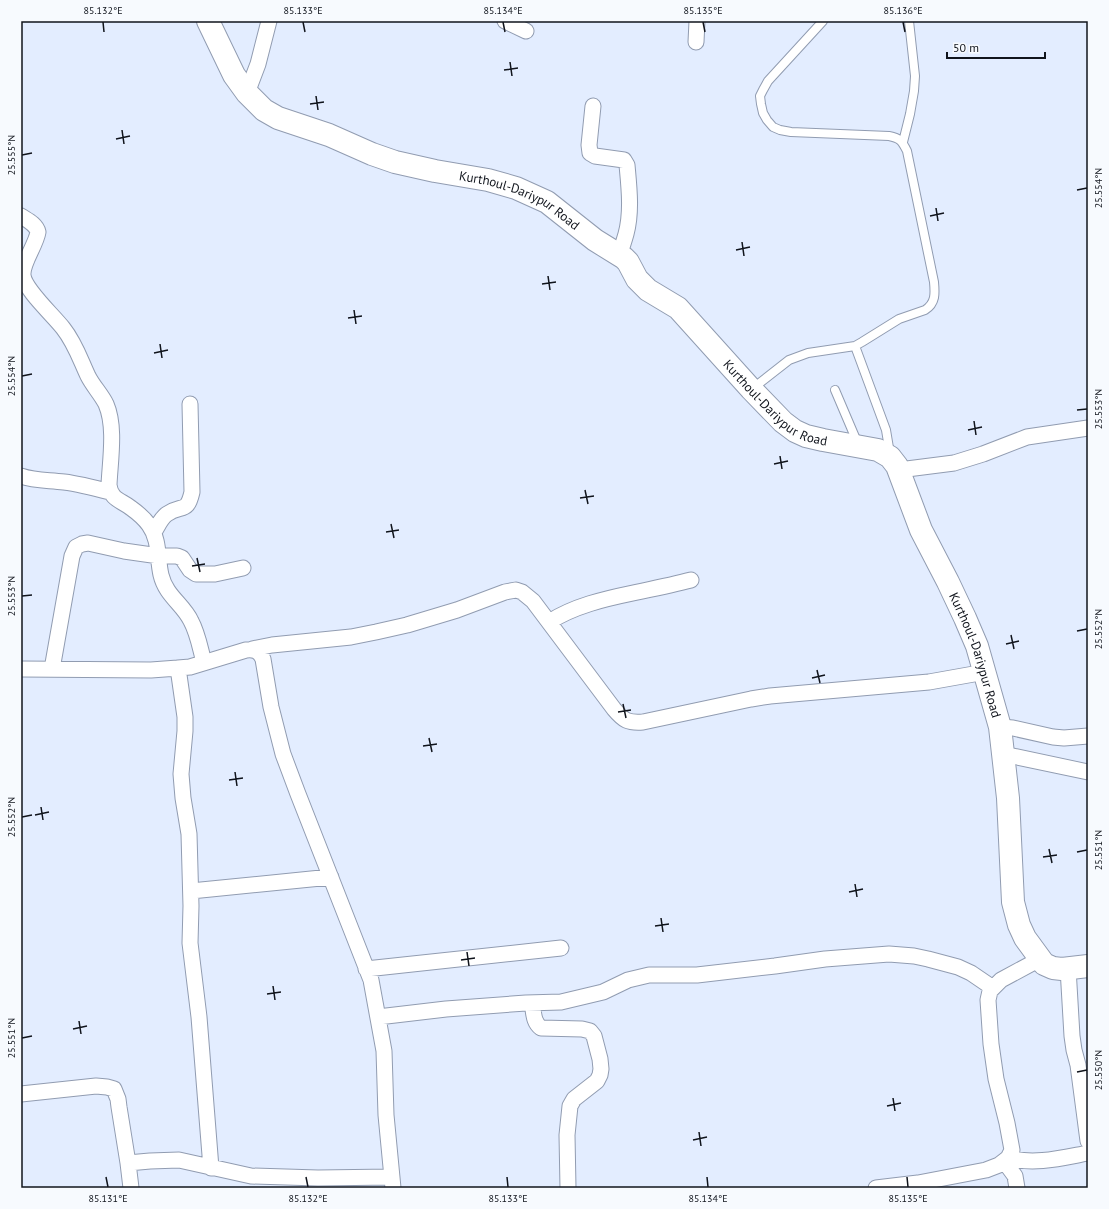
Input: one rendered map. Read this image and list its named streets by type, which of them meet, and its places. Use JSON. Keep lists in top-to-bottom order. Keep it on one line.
{"streets":{"street":["Kurthoul-Dariypur Road"]},"scale_bar":"50 m","coordinates":["85.132°E","85.133°E","85.134°E","85.135°E","85.136°E","25.555°N","25.554°N","25.553°N","25.552°N","25.551°N","25.550°N","85.131°E"]}
